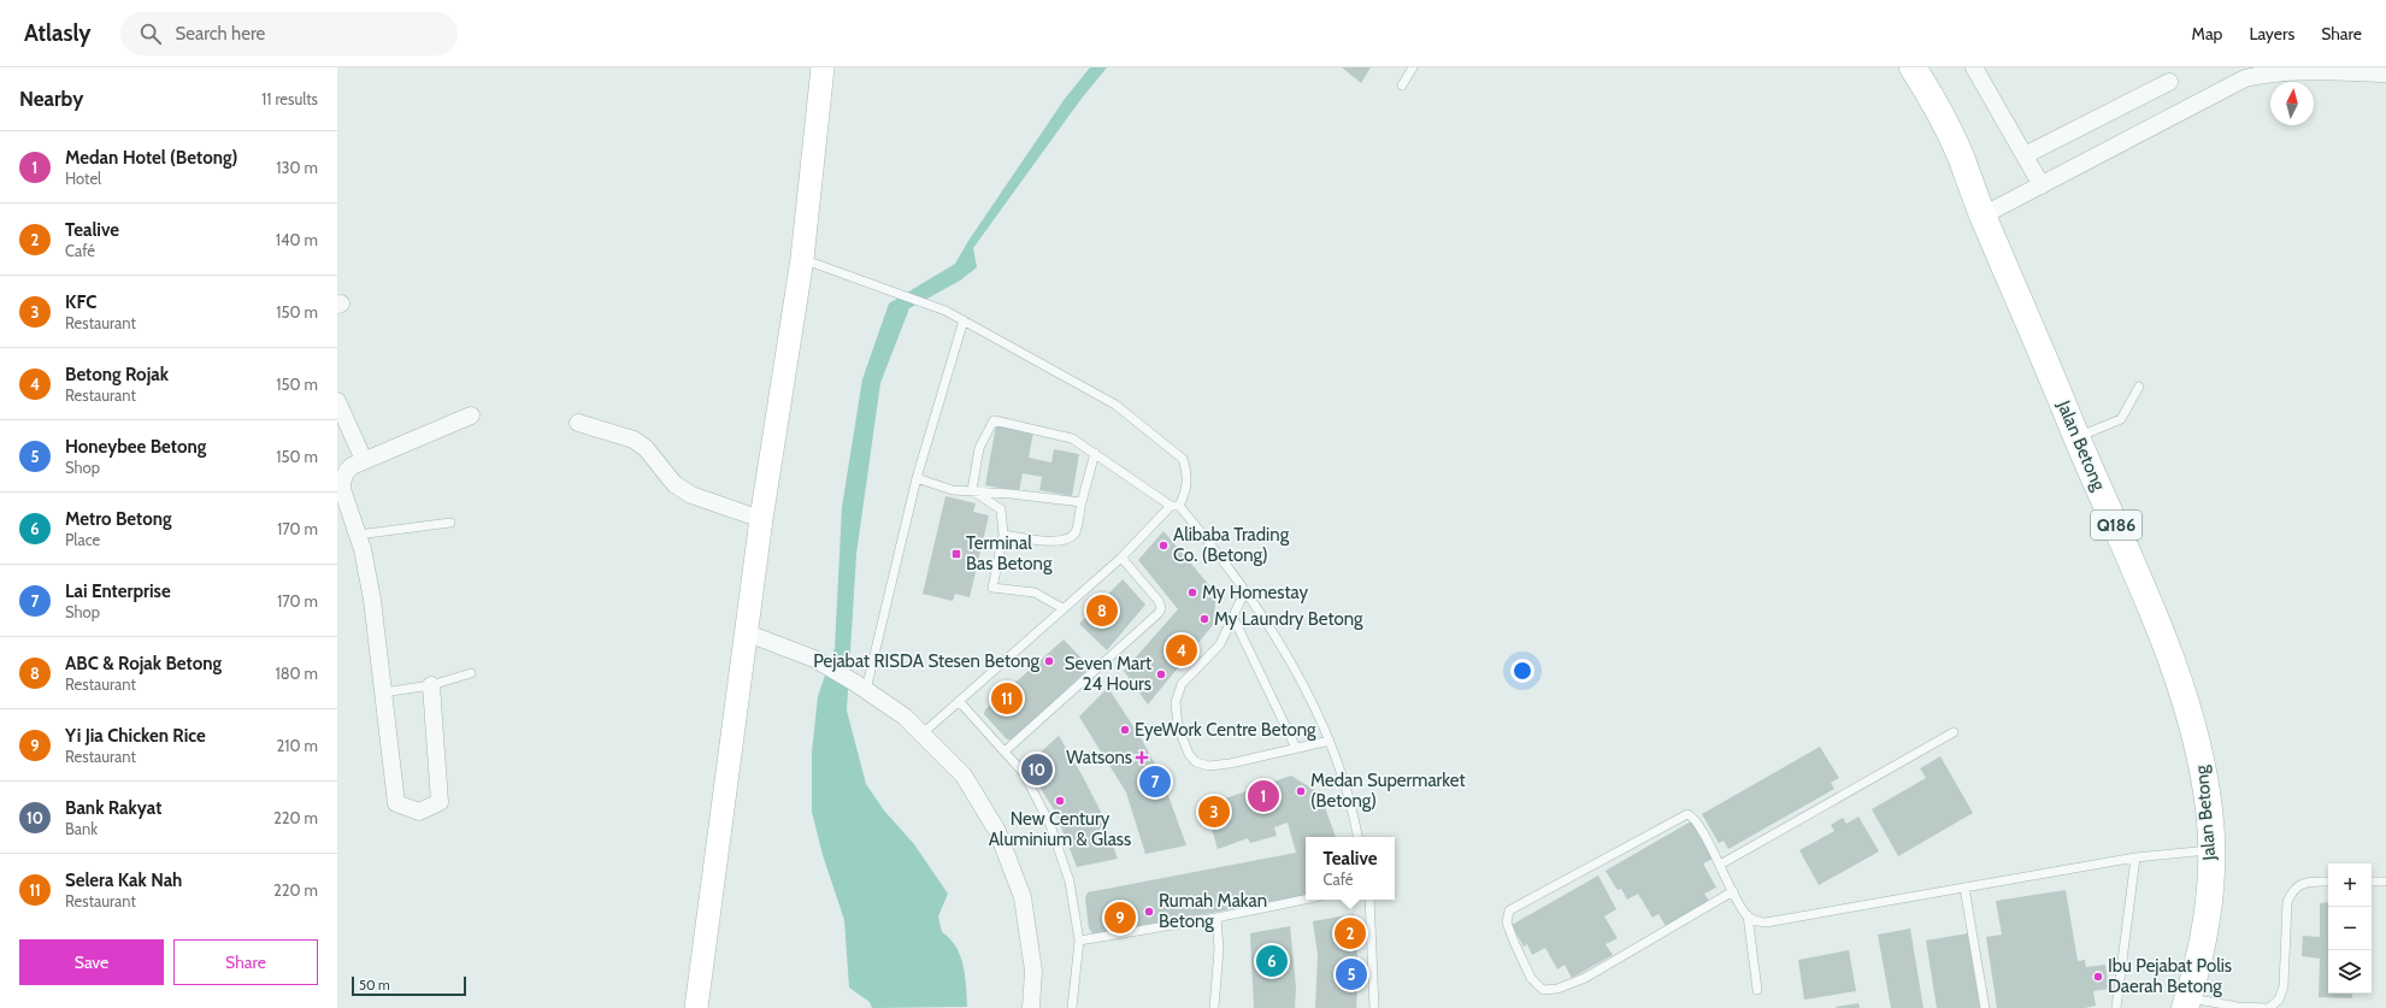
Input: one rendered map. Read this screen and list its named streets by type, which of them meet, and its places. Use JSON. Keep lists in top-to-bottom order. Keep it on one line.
{"streets":{"main road":["Jalan Betong","Q186"]},"places":{"other":["Alibaba Trading Co. (Betong)","My Homestay","My Laundry Betong","Pejabat RISDA Stesen Betong","Seven Mart 24 Hours","EyeWork Centre Betong","Medan Supermarket (Betong)","New Century Aluminium & Glass","Rumah Makan Betong","Ibu Pejabat Polis Daerah Betong"],"transit":["Terminal Bas Betong"],"health":["Watsons"]},"scale_bar":"50 m","north":"top","page":{"header":"Atlasly","search":"Search here","nav":["Map","Layers","Share"],"heading":["Nearby","11 results"],"list":[{"mark":"1","name":"Medan Hotel (Betong)","note":"Hotel","value":"130 m"},{"mark":"2","name":"Tealive","note":"Café","value":"140 m"},{"mark":"3","name":"KFC","note":"Restaurant","value":"150 m"},{"mark":"4","name":"Betong Rojak","note":"Restaurant","value":"150 m"},{"mark":"5","name":"Honeybee Betong","note":"Shop","value":"150 m"},{"mark":"6","name":"Metro Betong","note":"Place","value":"170 m"},{"mark":"7","name":"Lai Enterprise","note":"Shop","value":"170 m"},{"mark":"8","name":"ABC & Rojak Betong","note":"Restaurant","value":"180 m"},{"mark":"9","name":"Yi Jia Chicken Rice","note":"Restaurant","value":"210 m"},{"mark":"10","name":"Bank Rakyat","note":"Bank","value":"220 m"},{"mark":"11","name":"Selera Kak Nah","note":"Restaurant","value":"220 m"}],"pins":["8","4","11","10","7","1","3","9","2","6","5"],"popup":["Tealive","Café"],"map_buttons":["+","−"],"buttons":["Save","Share"],"scale":"50 m"}}
